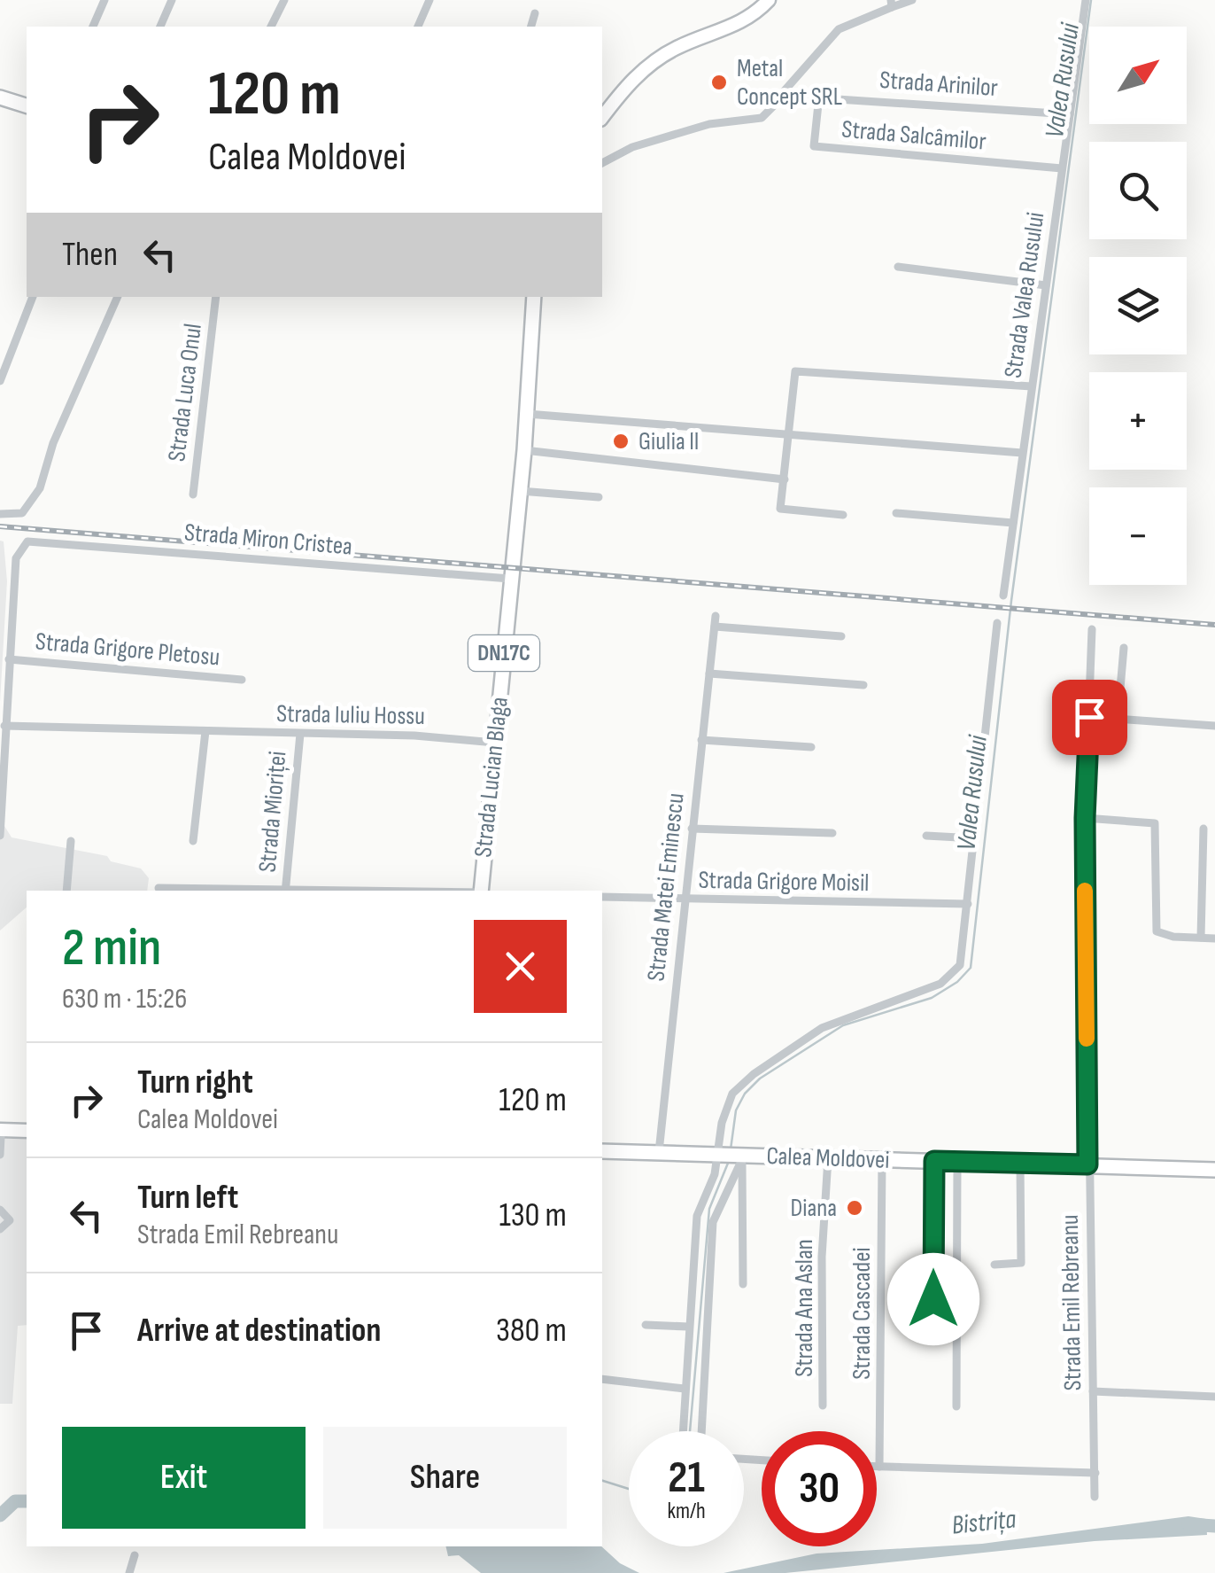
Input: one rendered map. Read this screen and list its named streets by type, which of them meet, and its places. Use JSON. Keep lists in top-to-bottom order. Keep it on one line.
{"streets":{"highway":["DN17C","Strada Lucian Blaga","Calea Moldovei"],"street":["Strada Arinilor","Strada Salcâmilor","Strada Valea Rusului","Strada Luca Onul","Strada Miron Cristea","Strada Grigore Pletosu","Strada Iuliu Hossu","Strada Mioriței","Strada Grigore Moisil","Strada Matei Eminescu","Strada Emil Rebreanu","Strada Ana Aslan","Strada Cascadei"]},"crossings":[["Strada Arinilor","Strada Salcâmilor"],["Strada Arinilor","Strada Valea Rusului"],["Strada Salcâmilor","Strada Valea Rusului"],["Strada Miron Cristea","Strada Grigore Pletosu"],["Strada Miron Cristea","Strada Lucian Blaga"],["Strada Grigore Pletosu","Strada Iuliu Hossu"],["Strada Iuliu Hossu","Strada Lucian Blaga"],["Strada Iuliu Hossu","Strada Mioriței"],["Strada Grigore Moisil","Strada Matei Eminescu"],["Strada Matei Eminescu","Calea Moldovei"],["Calea Moldovei","Strada Emil Rebreanu"],["Calea Moldovei","Strada Ana Aslan"],["Calea Moldovei","Strada Cascadei"]],"water":["Valea Rusului","Bistrița"],"places":["Metal Concept SRL","Giulia II","Diana"],"north":"top right","page":{"map_buttons":["+","−"],"turn":["120 m","Calea Moldovei"],"then":"Then","heading":["2 min","630 m · 15:26"],"list":[{"name":"Turn right","note":"Calea Moldovei","value":"120 m"},{"name":"Turn left","note":"Strada Emil Rebreanu","value":"130 m"},{"name":"Arrive at destination","value":"380 m"}],"buttons":["Exit","Share"],"speed":"21 km/h","limit":"30"}}
